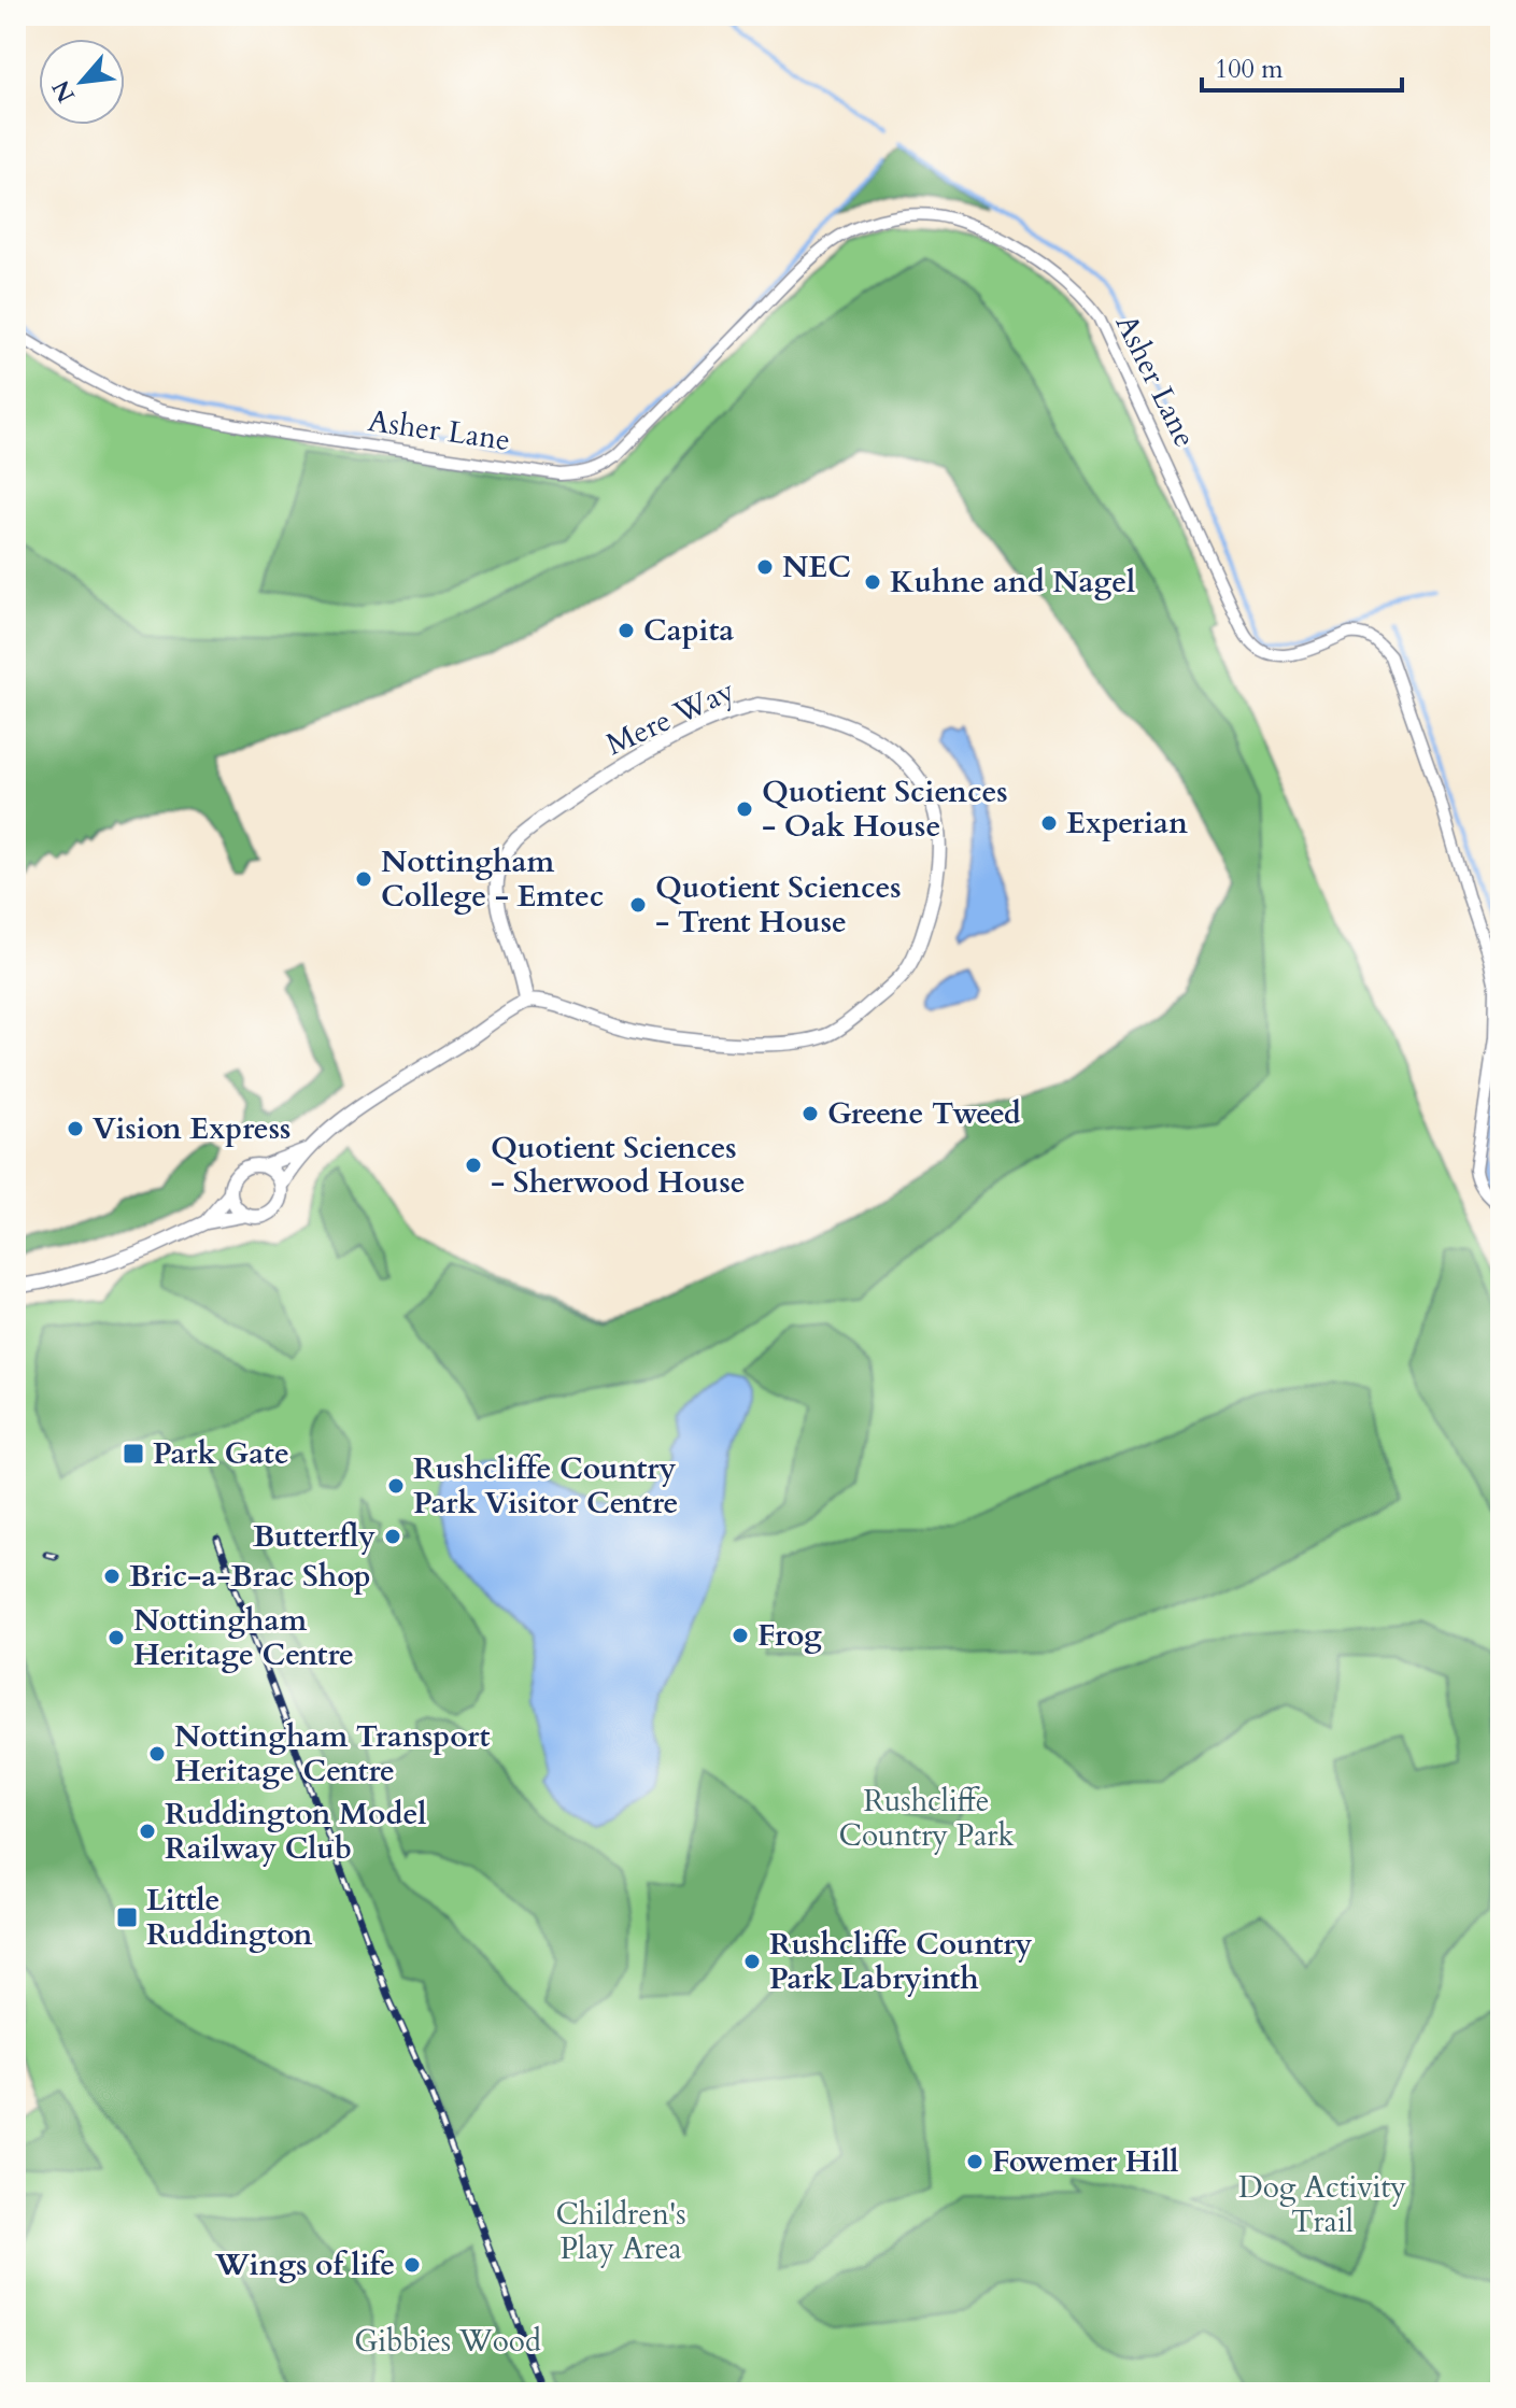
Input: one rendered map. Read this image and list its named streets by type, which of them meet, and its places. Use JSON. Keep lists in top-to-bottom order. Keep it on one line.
{"streets":{"street":["Asher Lane","Mere Way"]},"parks":["Rushcliffe Country Park","Dog Activity Trail","Children's Play Area","Gibbies Wood"],"places":{"other":["NEC","Kuhne and Nagel","Capita","Quotient Sciences - Oak House","Experian","Nottingham College - Emtec","Quotient Sciences - Trent House","Greene Tweed","Vision Express","Quotient Sciences - Sherwood House","Rushcliffe Country Park Visitor Centre","Butterfly","Bric-a-Brac Shop","Frog","Nottingham Heritage Centre","Nottingham Transport Heritage Centre","Ruddington Model Railway Club","Rushcliffe Country Park Labryinth","Fowemer Hill","Wings of life"],"transit":["Park Gate","Little Ruddington"]},"scale_bar":"100 m","north":"bottom left"}
